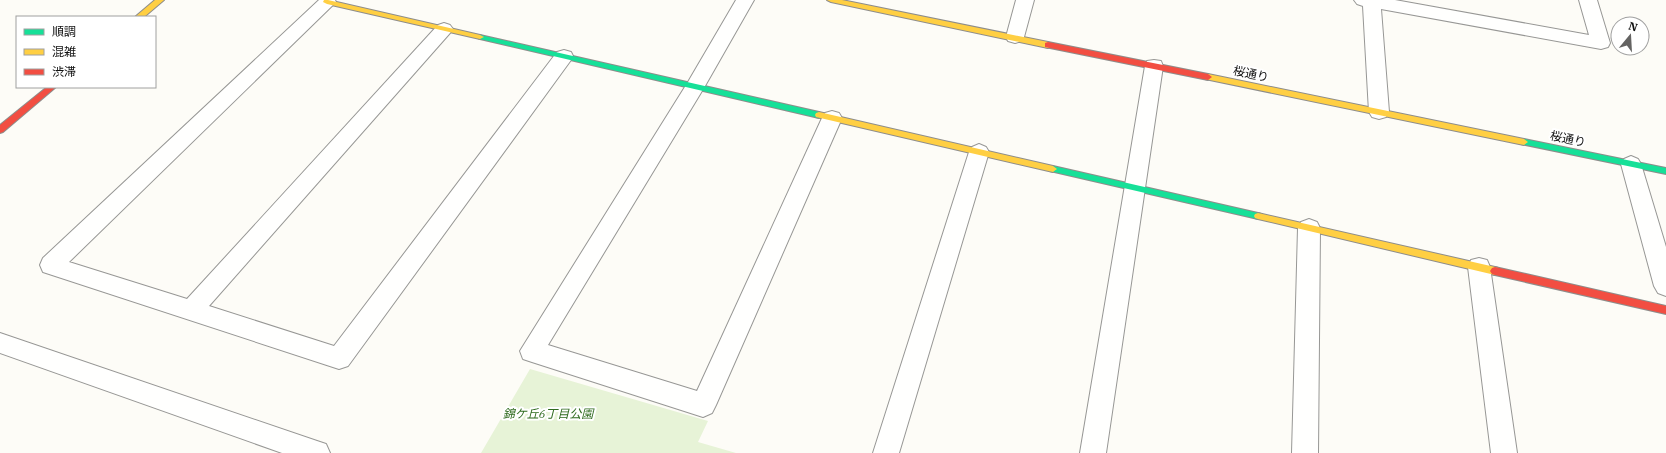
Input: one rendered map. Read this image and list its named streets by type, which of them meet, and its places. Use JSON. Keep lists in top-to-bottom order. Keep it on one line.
{"streets":{"street":["桜通り"]},"parks":["錦ケ丘6丁目公園"],"legend":["順調","混雑","渋滞"],"north":"top"}
